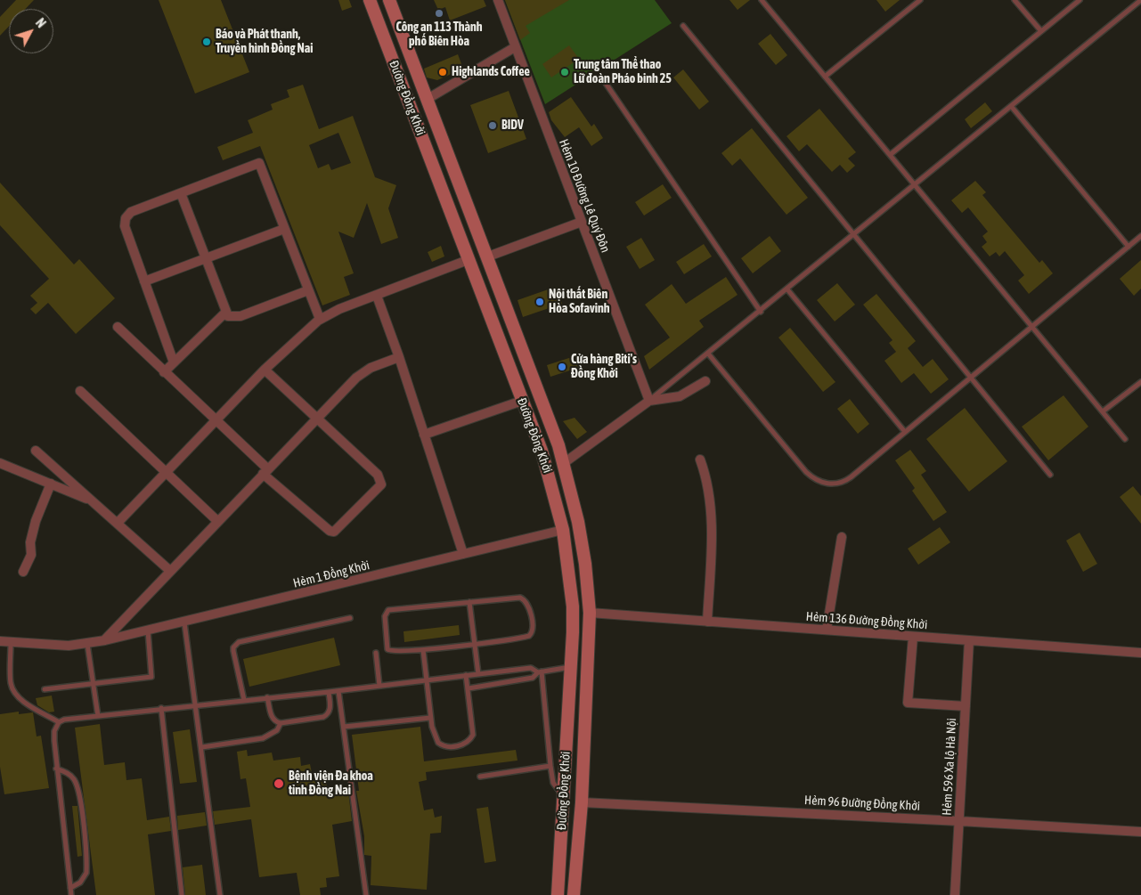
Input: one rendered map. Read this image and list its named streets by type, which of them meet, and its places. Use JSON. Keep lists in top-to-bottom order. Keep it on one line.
{"streets":{"main road":["Đường Đồng Khởi"],"street":["Hẻm 10 Đường Lê Quý Đôn","Hẻm 1 Đồng Khởi","Hẻm 136 Đường Đồng Khởi","Hẻm 596 Xa lộ Hà Nội","Hẻm 96 Đường Đồng Khởi"]},"crossings":[["Đường Đồng Khởi","Hẻm 1 Đồng Khởi"],["Đường Đồng Khởi","Hẻm 136 Đường Đồng Khởi"],["Đường Đồng Khởi","Hẻm 96 Đường Đồng Khởi"],["Hẻm 136 Đường Đồng Khởi","Hẻm 596 Xa lộ Hà Nội"],["Hẻm 596 Xa lộ Hà Nội","Hẻm 96 Đường Đồng Khởi"]],"places":["Công an 113 Thành phố Biên Hòa","Báo và Phát thanh, Truyền hình Đồng Nai","Highlands Coffee","Trung tâm Thể thao Lữ đoàn Pháo binh 25","BIDV","Nội thất Biên Hòa Sofavinh","Cửa hàng Biti's Đồng Khởi","Bệnh viện Đa khoa tỉnh Đồng Nai"],"north":"top right"}
